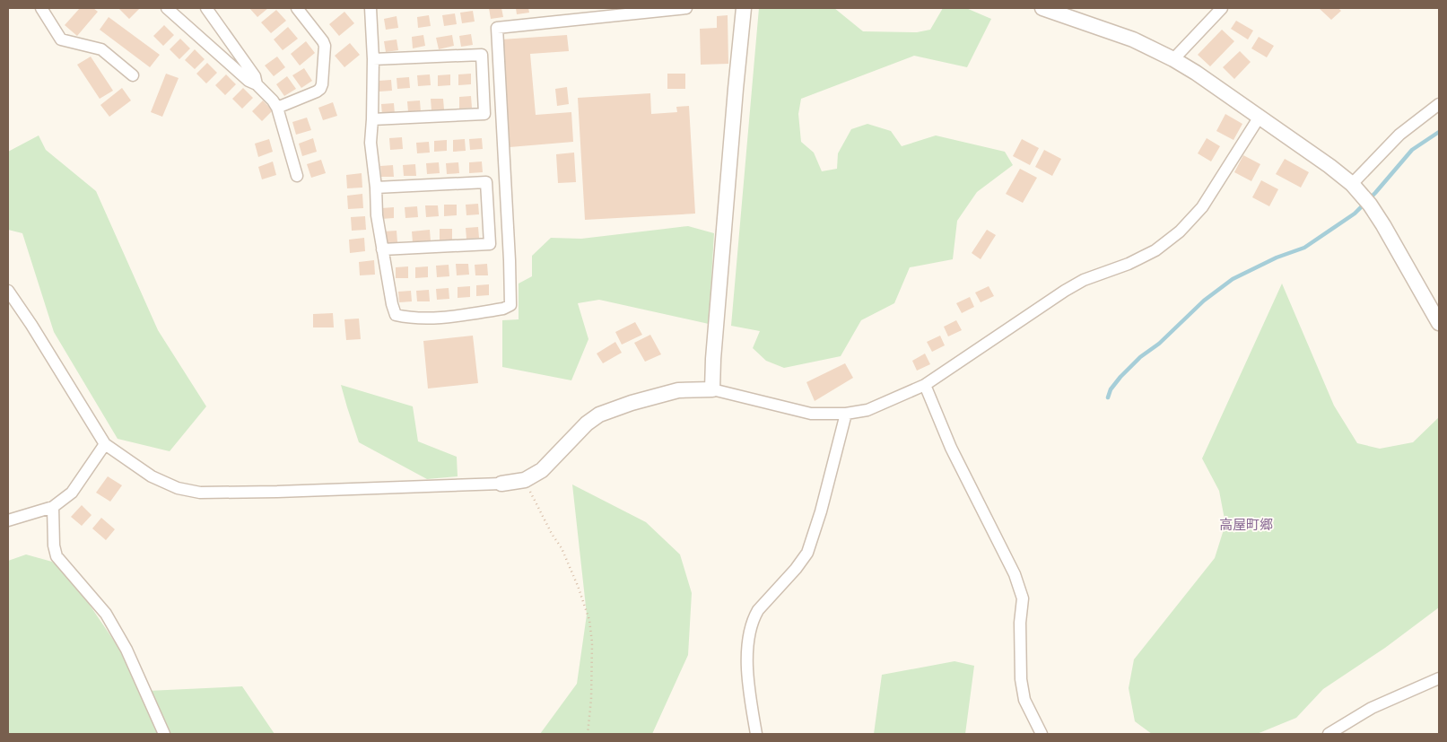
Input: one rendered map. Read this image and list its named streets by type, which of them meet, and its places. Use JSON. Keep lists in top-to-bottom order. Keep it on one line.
{"districts":["高屋町郷"]}
